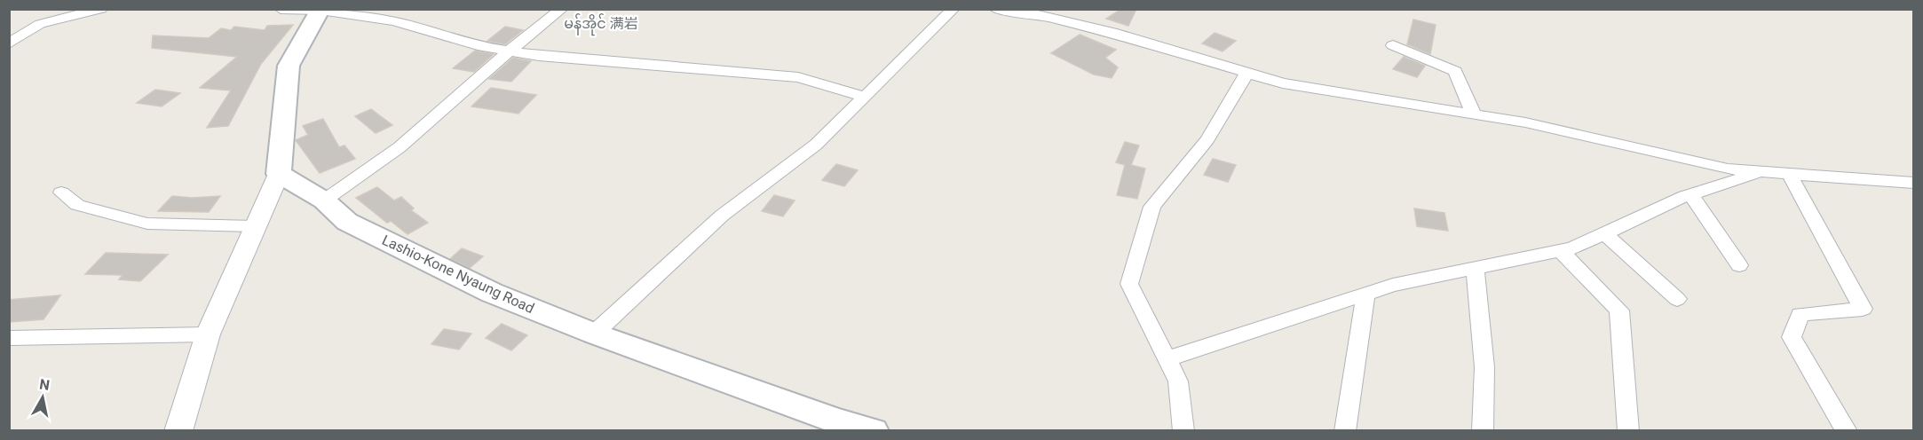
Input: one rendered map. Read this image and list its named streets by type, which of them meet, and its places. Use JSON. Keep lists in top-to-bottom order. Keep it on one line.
{"streets":{"main road":["Lashio-Kone Nyaung Road"]},"districts":["မန်အိုင် 满岩"],"north":"top"}
